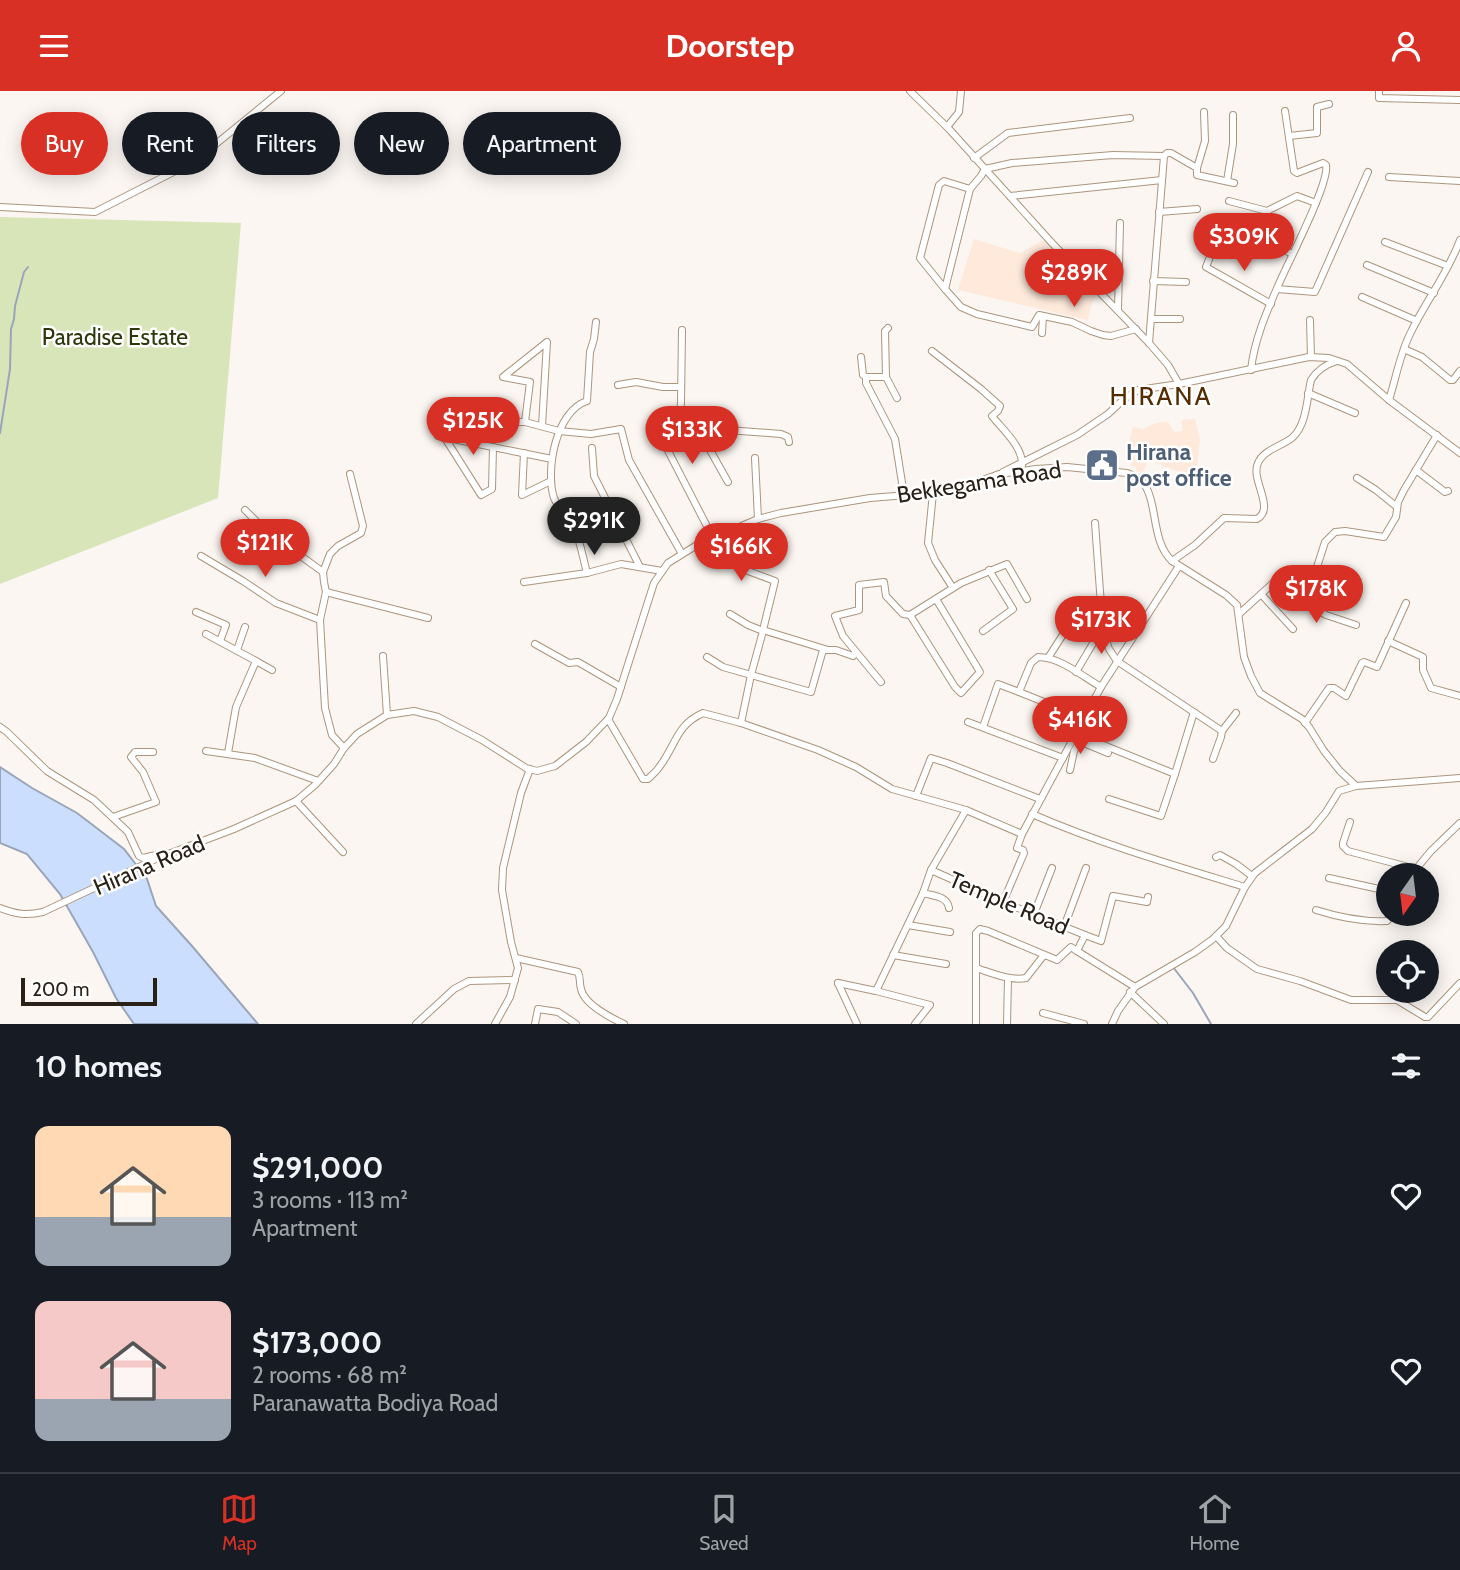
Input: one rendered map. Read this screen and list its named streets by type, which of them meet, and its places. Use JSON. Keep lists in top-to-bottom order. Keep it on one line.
{"streets":{"street":["Bekkegama Road","Hirana Road","Temple Road"]},"districts":["HIRANA"],"parks":["Paradise Estate"],"places":{"public building":["Hirana post office"]},"scale_bar":"200 m","north":"bottom","page":{"header":"Doorstep","chip":["Buy","Rent","Filters","New","Apartment"],"price":["$309K","$289K","$125K","$133K","$291K","$121K","$166K","$178K","$173K","$416K"],"scale":"200 m","heading":"10 homes","list":[{"name":"$291,000","note":"3 rooms · 113 m² · Apartment"},{"name":"$173,000","note":"2 rooms · 68 m² · Paranawatta Bodiya Road"}],"tabs":["Map","Saved","Home"]}}
